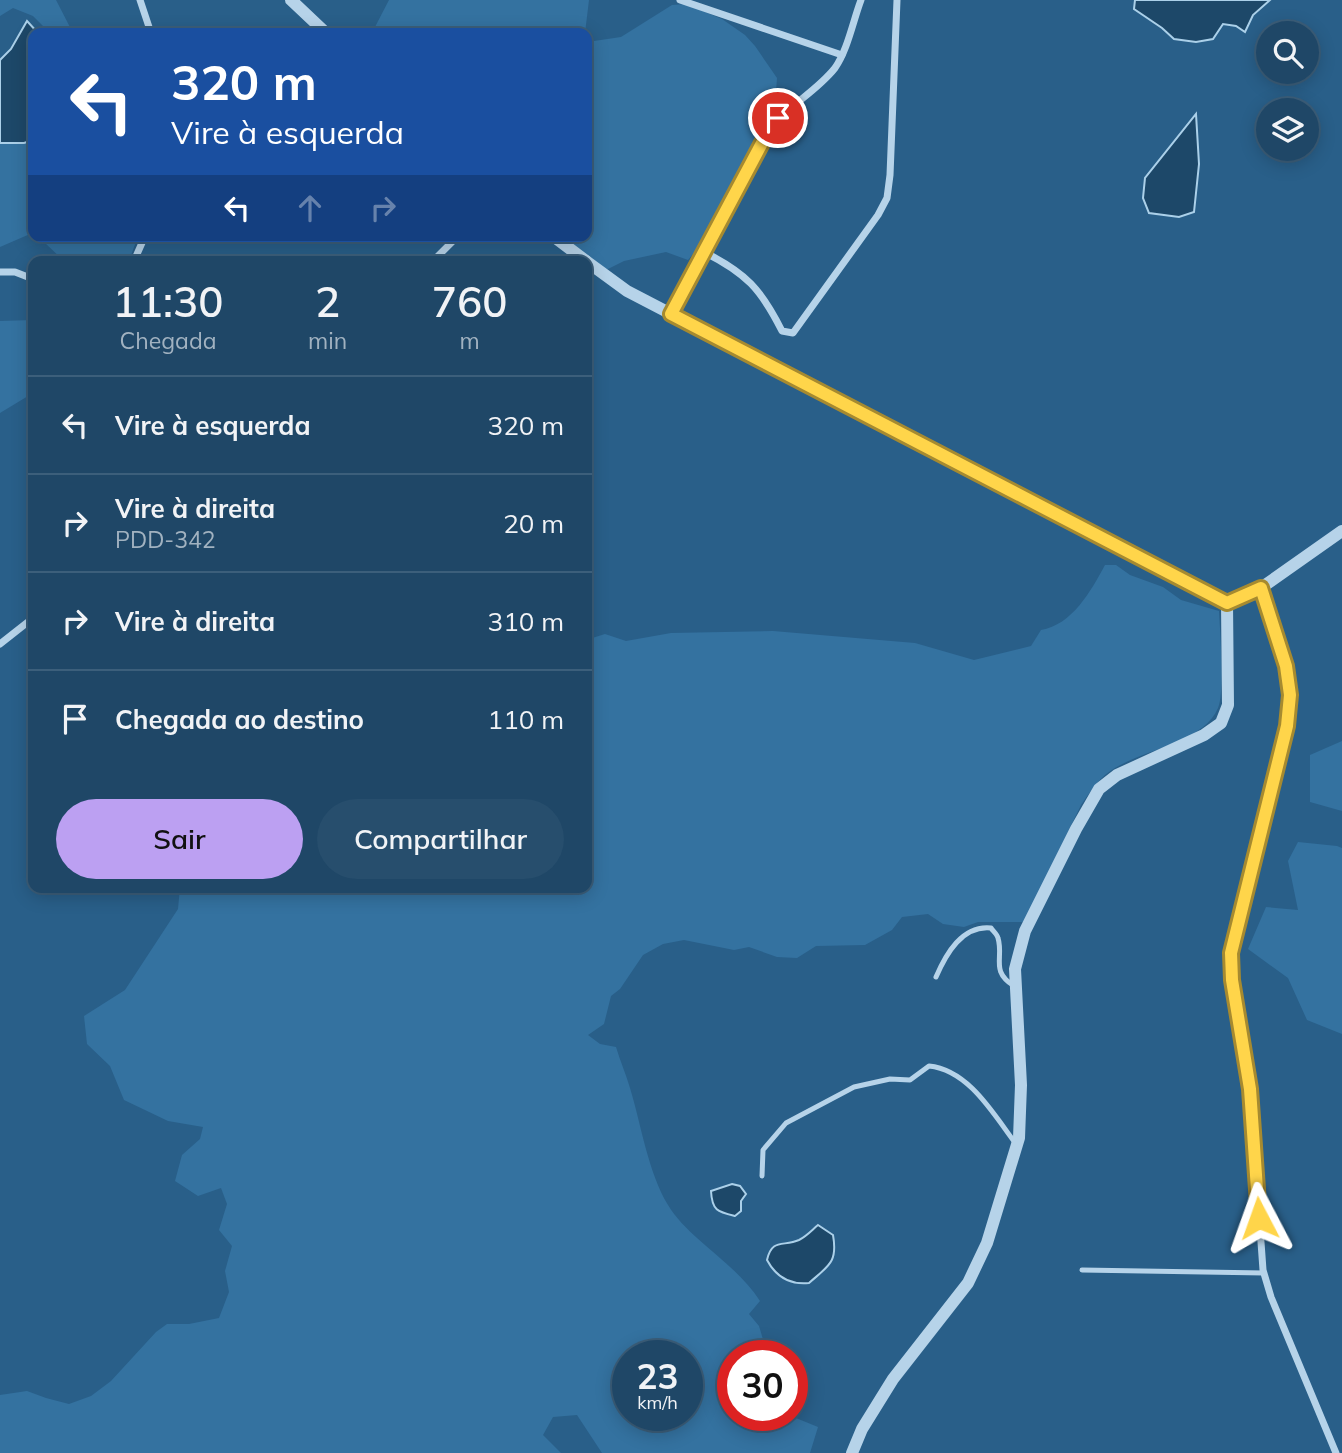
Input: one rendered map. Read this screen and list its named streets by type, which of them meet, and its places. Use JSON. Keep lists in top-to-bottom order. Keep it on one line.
{"page":{"turn":["320 m","Vire à esquerda"],"eta":["11:30","Chegada","2","min","760","m"],"list":[{"name":"Vire à esquerda","value":"320 m"},{"name":"Vire à direita","note":"PDD-342","value":"20 m"},{"name":"Vire à direita","value":"310 m"},{"name":"Chegada ao destino","value":"110 m"}],"buttons":["Sair","Compartilhar"],"speed":"23 km/h","limit":"30"}}
